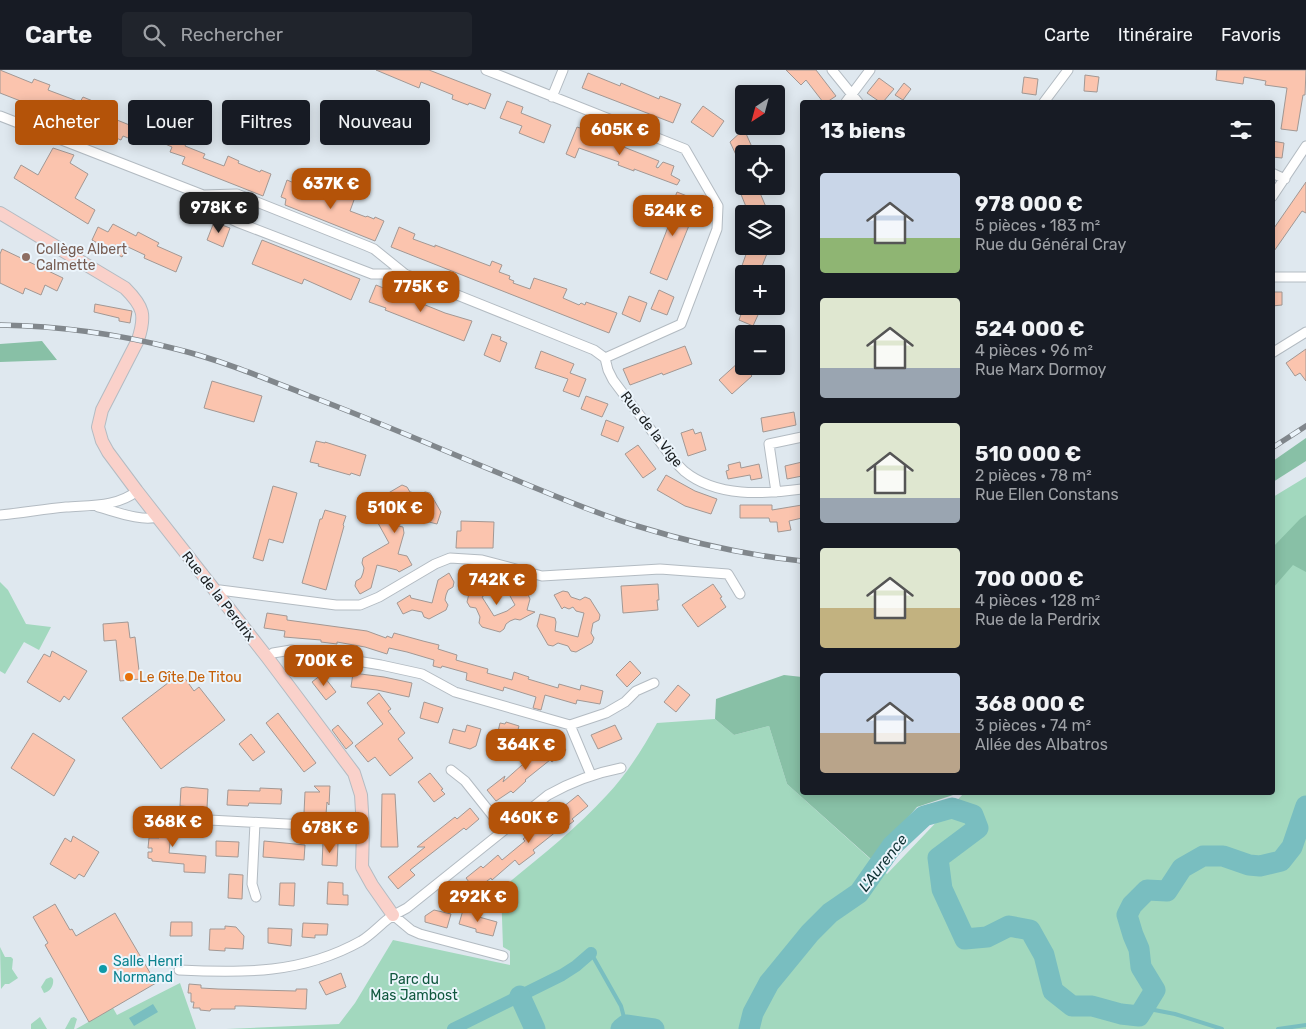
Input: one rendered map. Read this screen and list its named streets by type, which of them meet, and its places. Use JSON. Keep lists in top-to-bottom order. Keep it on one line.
{"streets":{"street":["Rue de la Vige","Rue de la Perdrix"]},"water":["L'Aurence"],"parks":["Parc du Mas Jambost"],"places":["Collège Albert Calmette","Le Gîte De Titou","Salle Henri Normand"],"north":"bottom left","page":{"header":"Carte","search":"Rechercher","nav":["Carte","Itinéraire","Favoris"],"map_buttons":["+","−"],"chip":["Acheter","Louer","Filtres","Nouveau"],"heading":"13 biens","price":["605K €","637K €","978K €","524K €","775K €","510K €","742K €","700K €","364K €","460K €","368K €","678K €","292K €"],"list":[{"name":"978 000 €","note":"5 pièces · 183 m² · Rue du Général Cray"},{"name":"524 000 €","note":"4 pièces · 96 m² · Rue Marx Dormoy"},{"name":"510 000 €","note":"2 pièces · 78 m² · Rue Ellen Constans"},{"name":"700 000 €","note":"4 pièces · 128 m² · Rue de la Perdrix"},{"name":"368 000 €","note":"3 pièces · 74 m² · Allée des Albatros"}]}}
